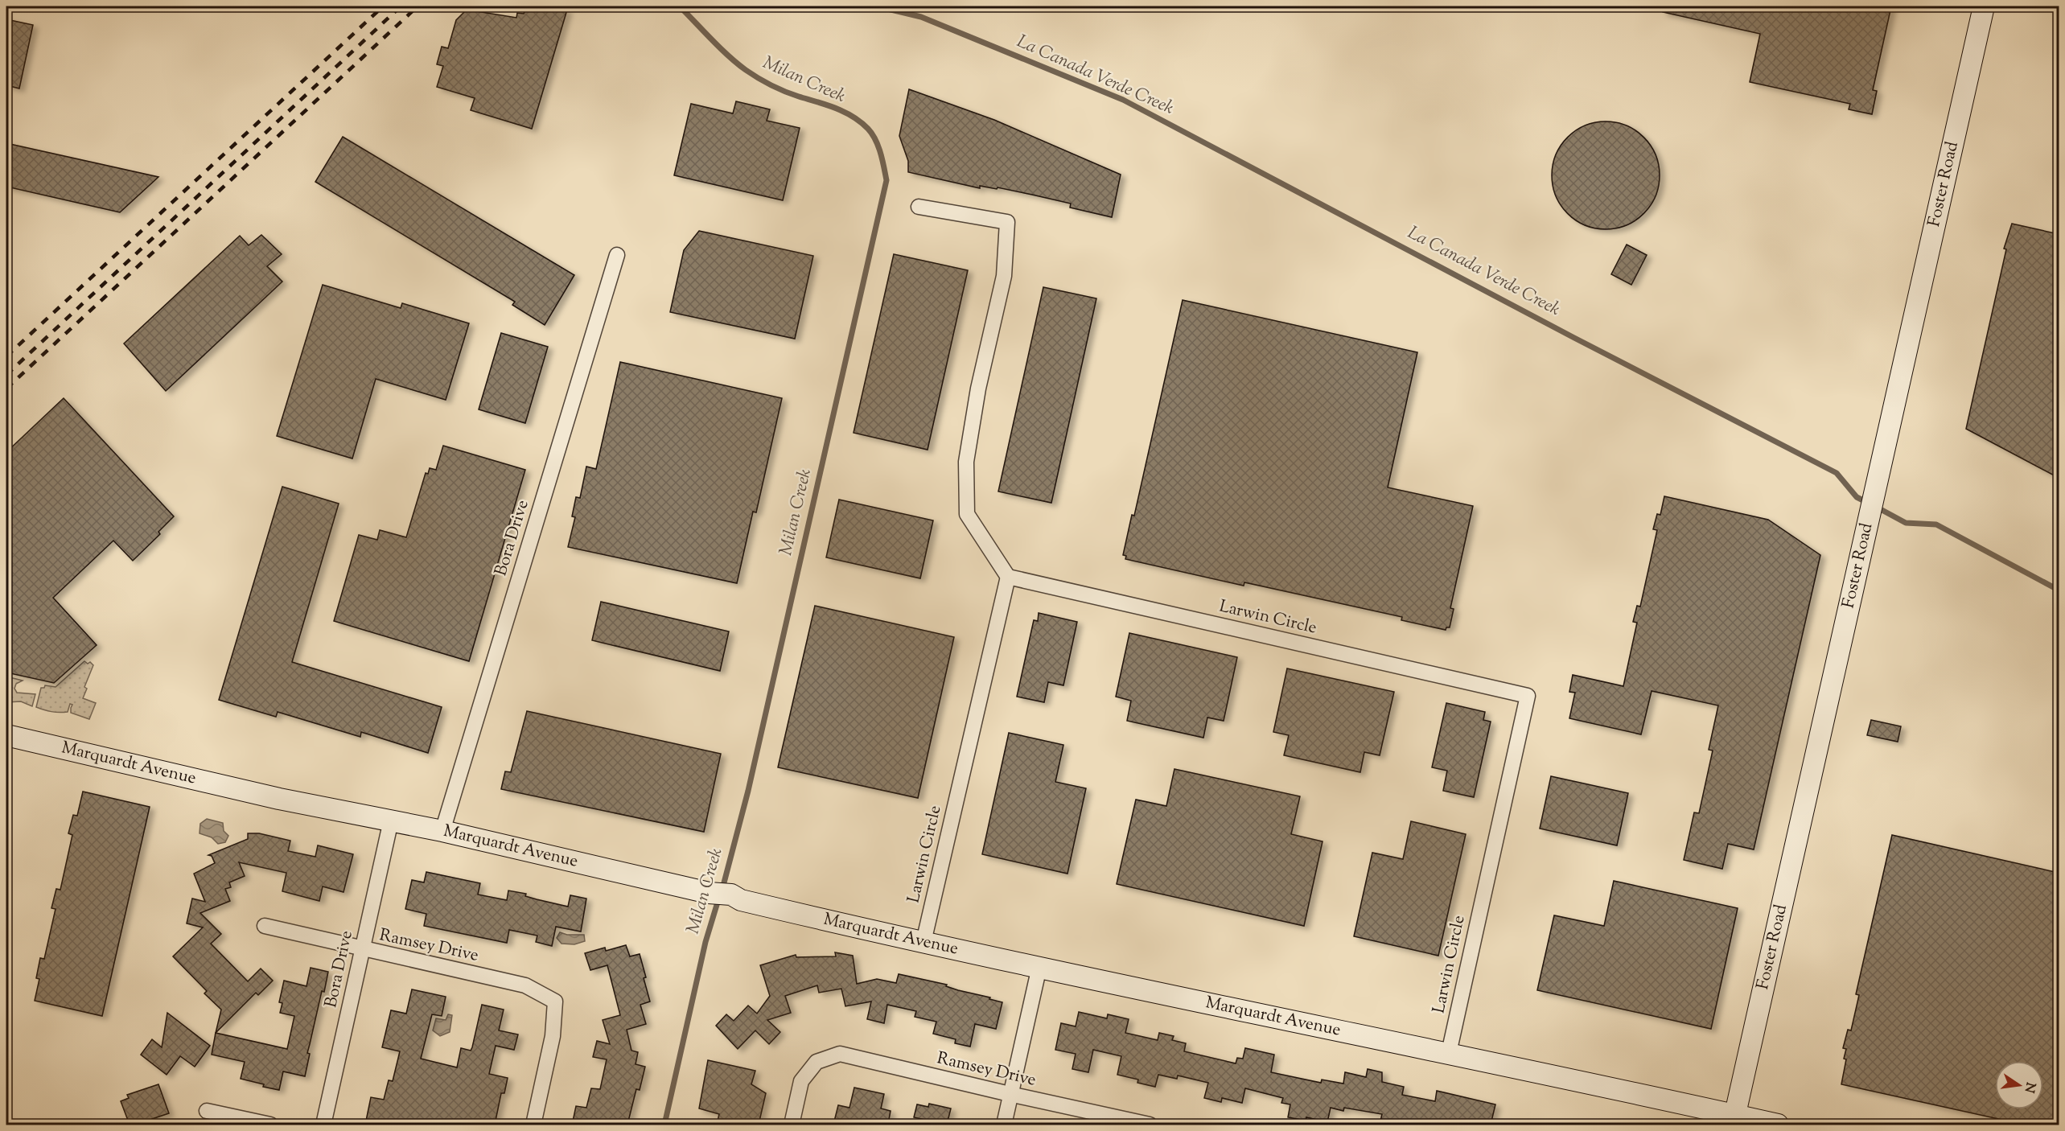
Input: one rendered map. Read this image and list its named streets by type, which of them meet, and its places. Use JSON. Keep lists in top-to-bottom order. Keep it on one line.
{"streets":{"street":["Foster Road","Bora Drive","Larwin Circle","Marquardt Avenue","Ramsey Drive"]},"crossings":[["Foster Road","Marquardt Avenue"],["Bora Drive","Marquardt Avenue"],["Bora Drive","Ramsey Drive"],["Larwin Circle","Marquardt Avenue"]],"water":["La Canada Verde Creek","Milan Creek"],"north":"right"}
